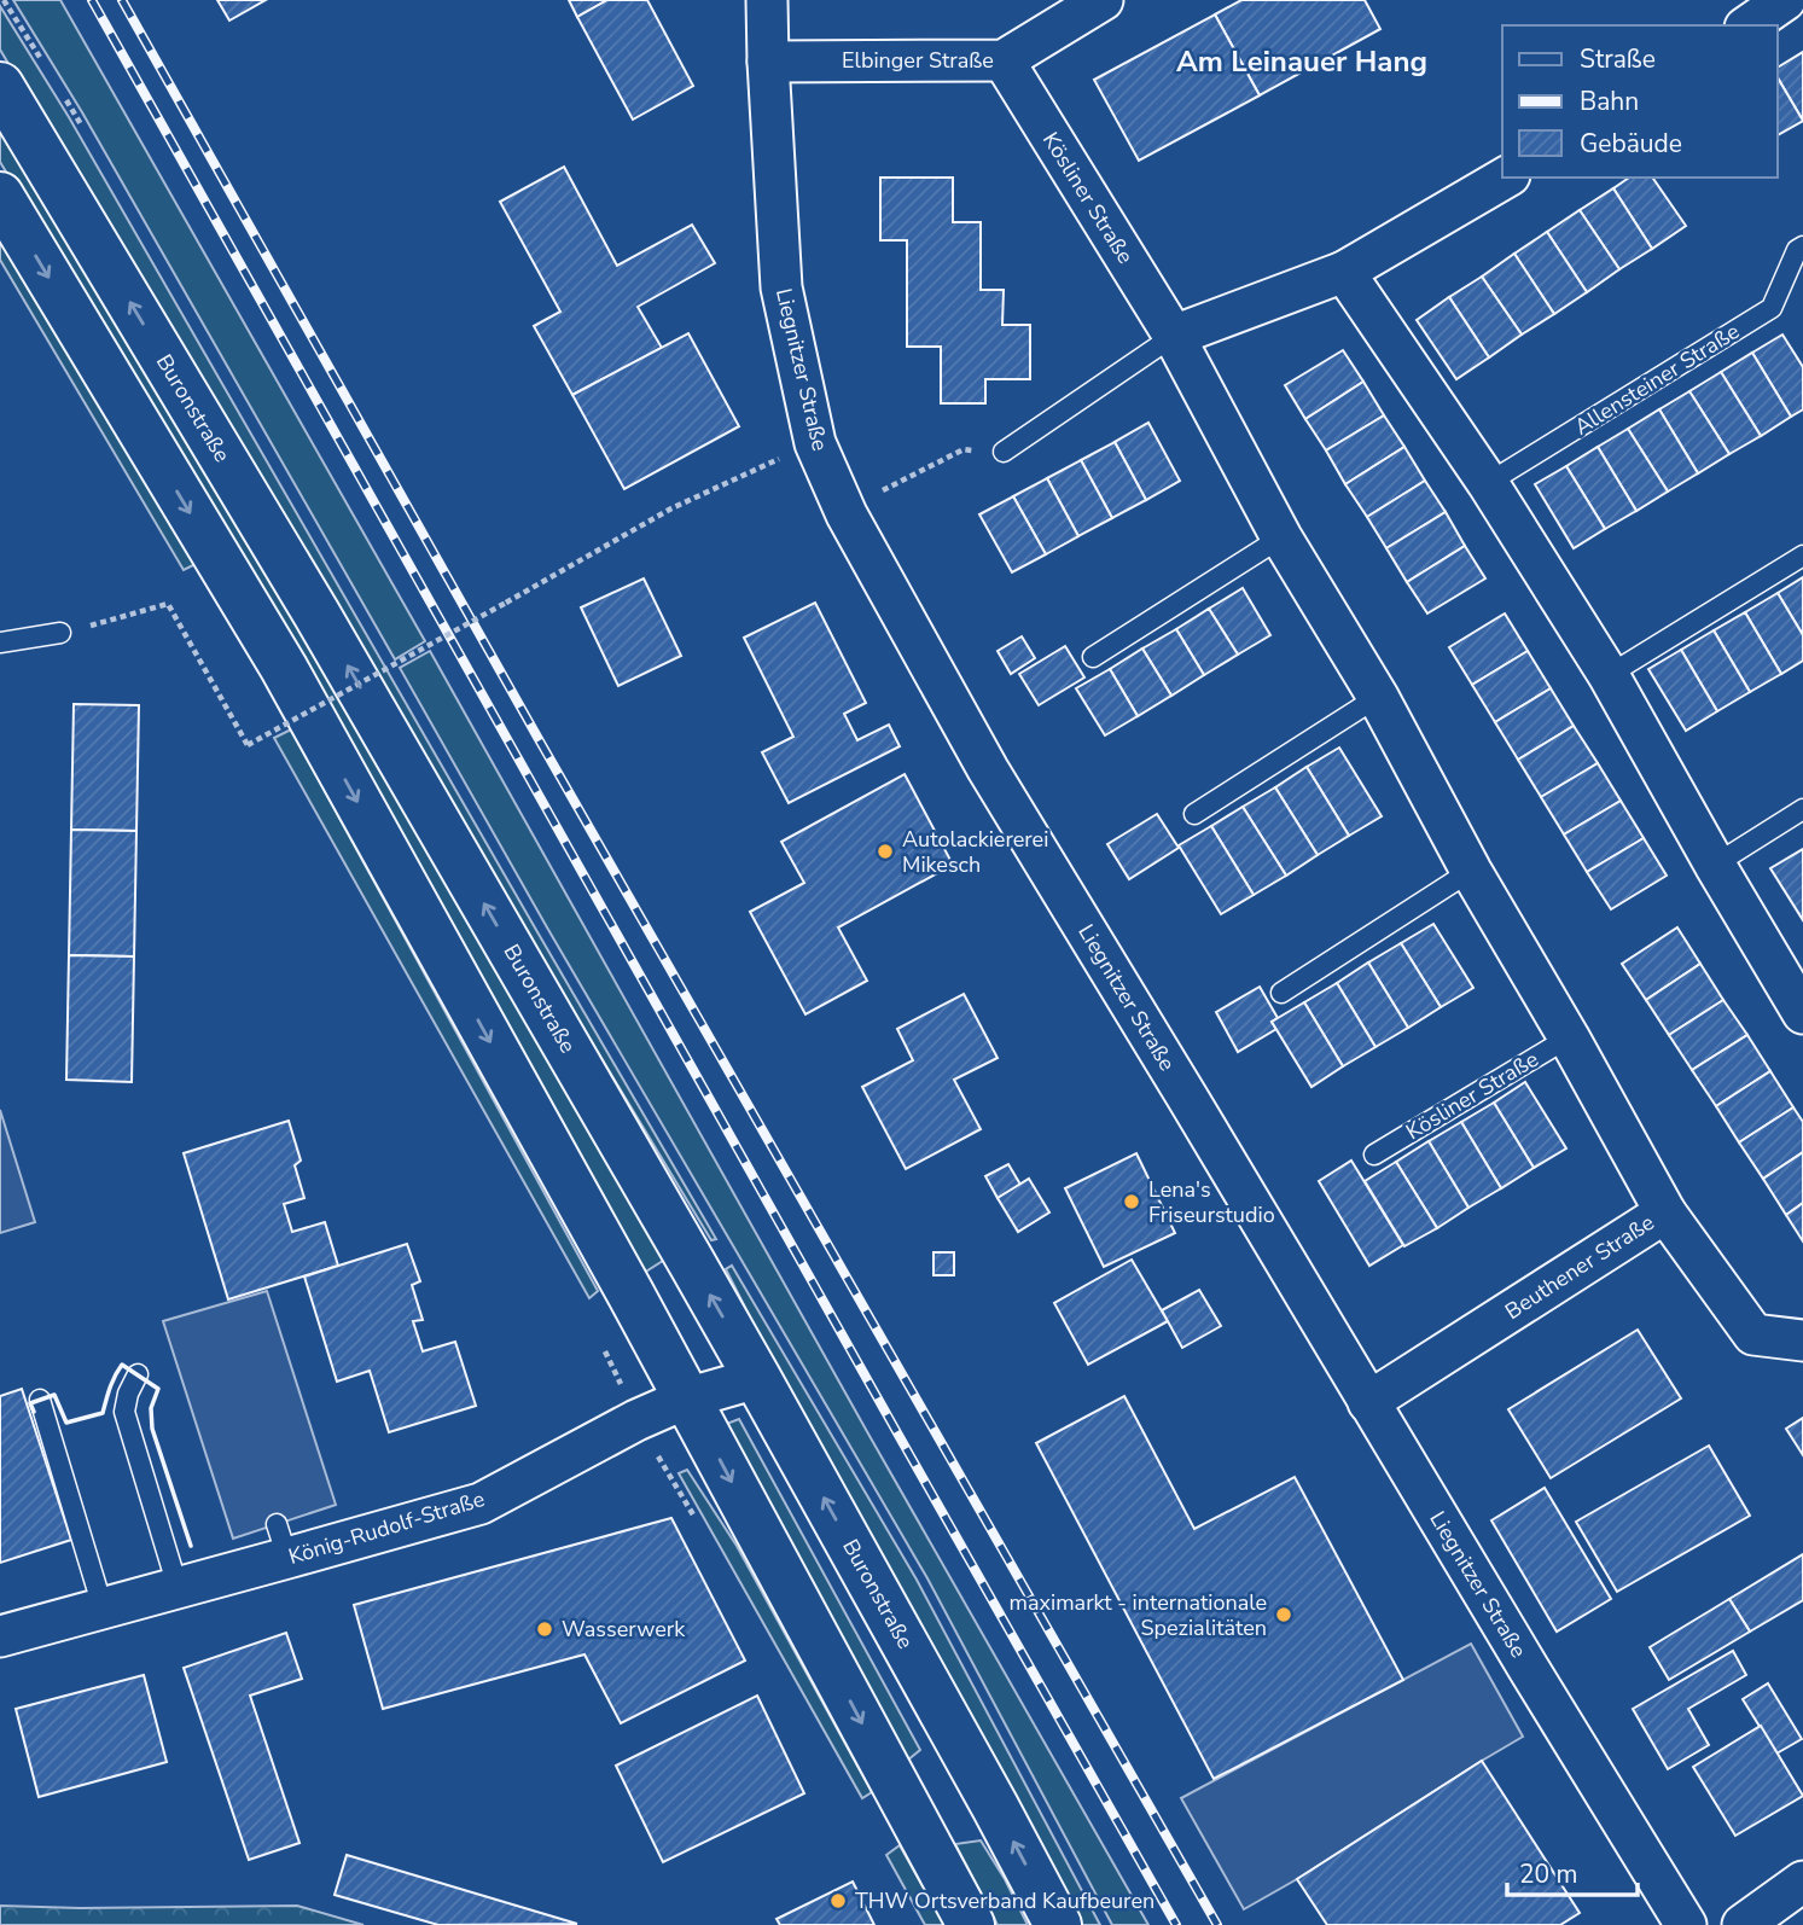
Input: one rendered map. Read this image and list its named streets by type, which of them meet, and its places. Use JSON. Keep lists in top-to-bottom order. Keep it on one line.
{"streets":{"street":["Elbinger Straße","Kösliner Straße","Liegnitzer Straße","Buronstraße","Beuthener Straße","König-Rudolf-Straße"],"lane":["Allensteiner Straße"]},"crossings":[["Elbinger Straße","Kösliner Straße"],["Elbinger Straße","Liegnitzer Straße"],["Kösliner Straße","Beuthener Straße"],["Liegnitzer Straße","Beuthener Straße"],["Buronstraße","König-Rudolf-Straße"]],"districts":["Am Leinauer Hang"],"places":["Autolackiererei Mikesch","Lena's Friseurstudio","maximarkt - internationale Spezialitäten","Wasserwerk","THW Ortsverband Kaufbeuren"],"legend":["Straße","Bahn","Gebäude"],"scale_bar":"20 m"}
